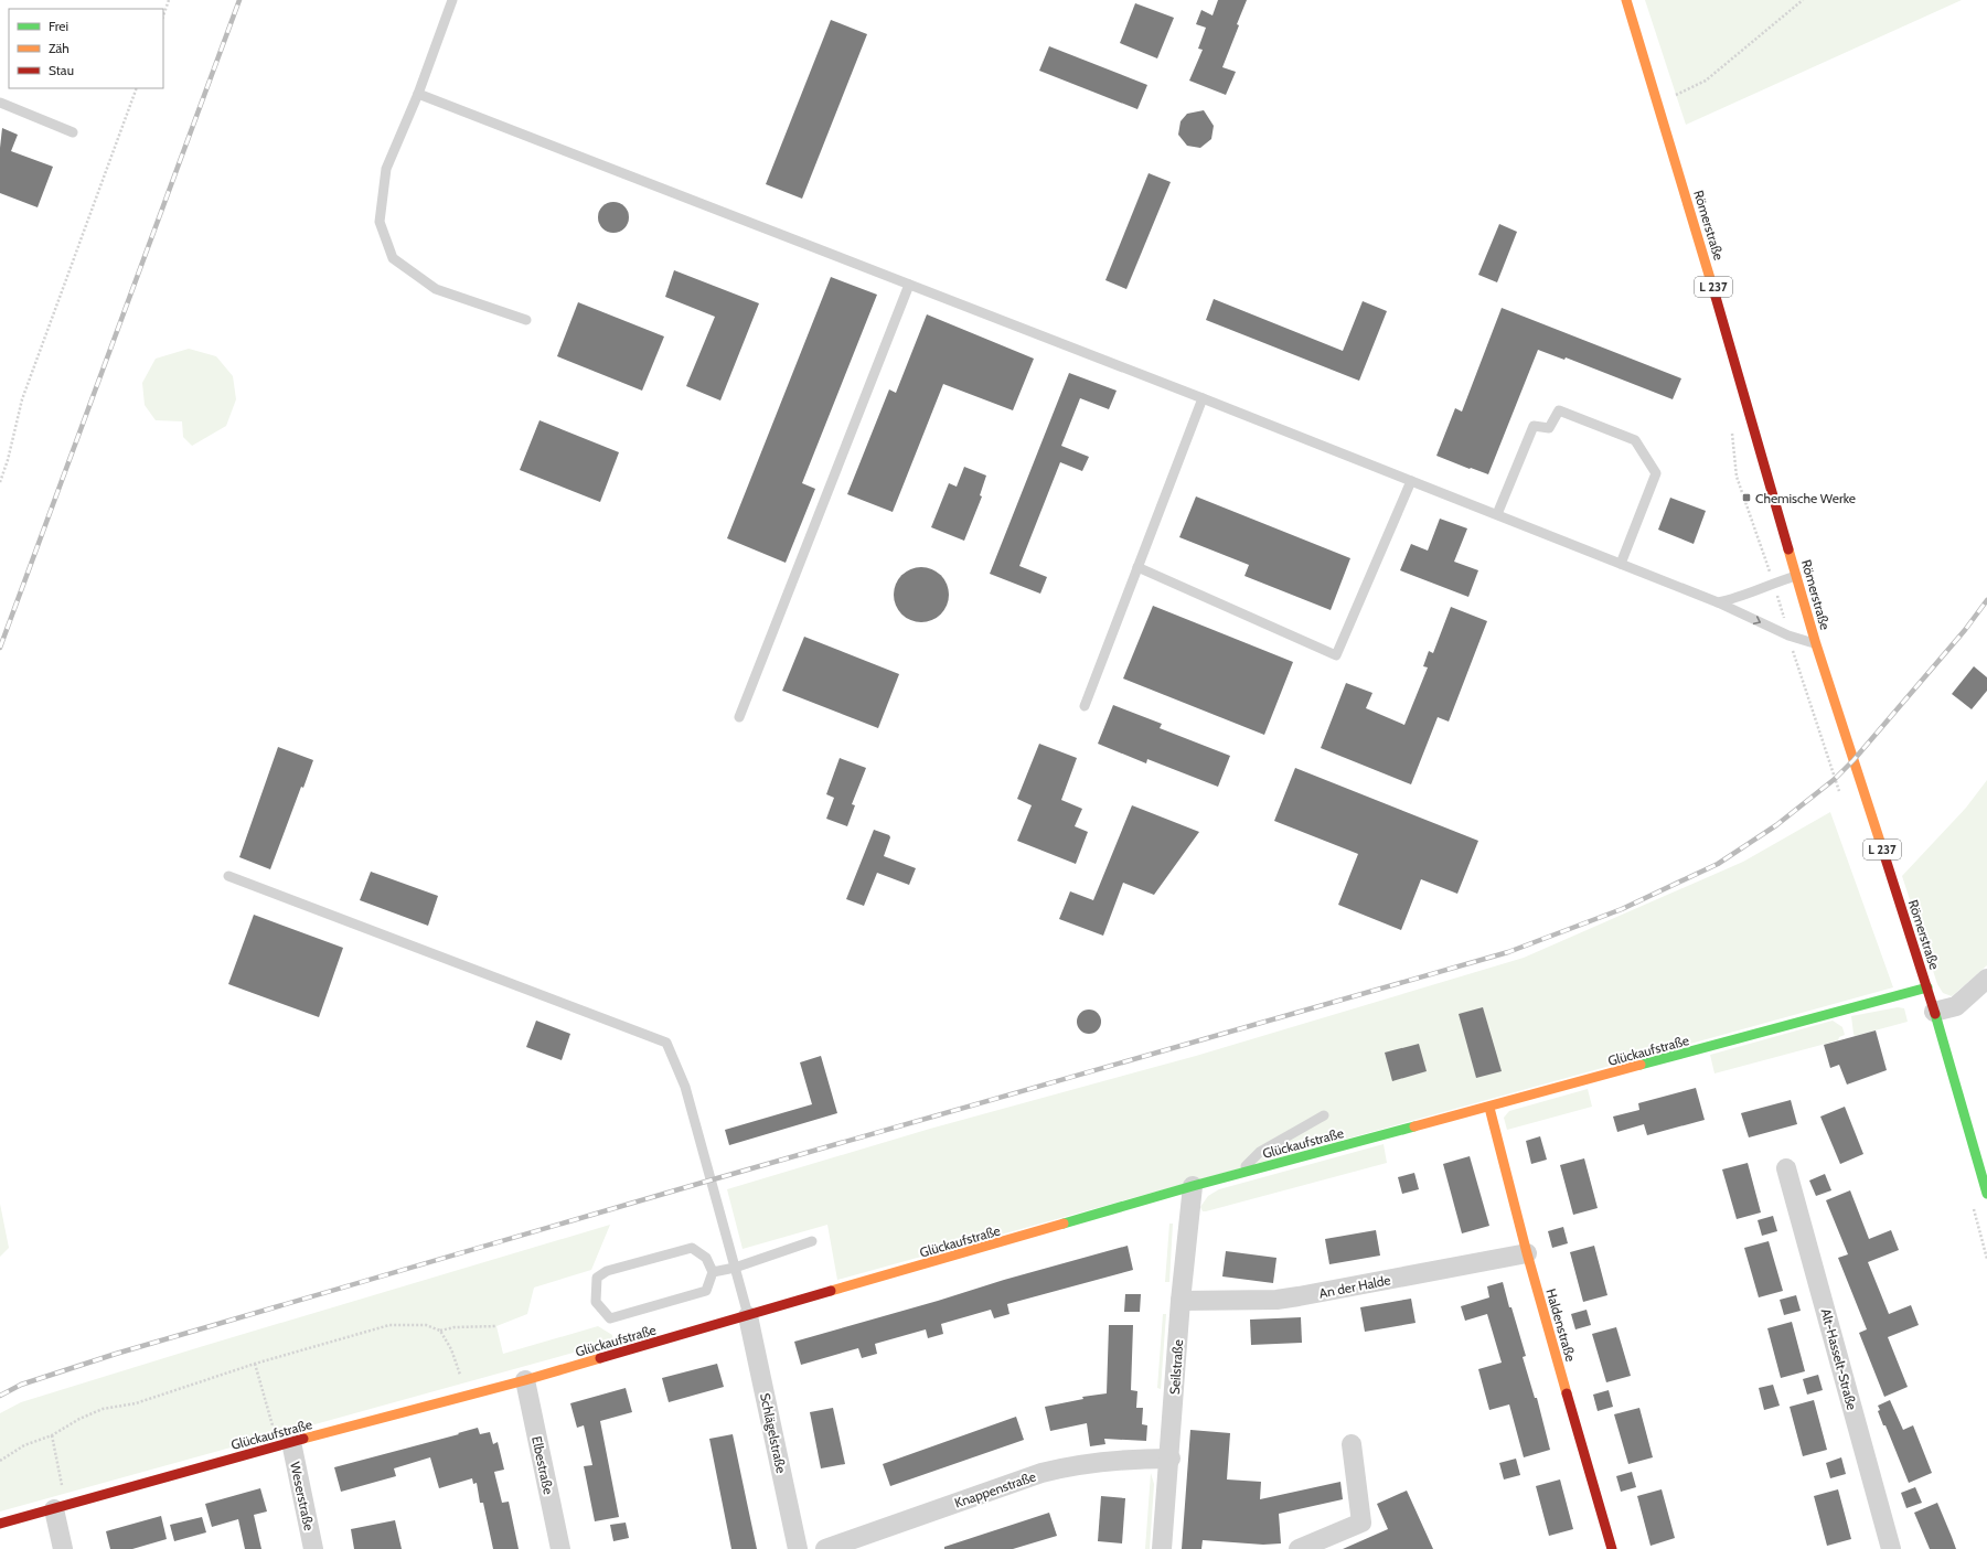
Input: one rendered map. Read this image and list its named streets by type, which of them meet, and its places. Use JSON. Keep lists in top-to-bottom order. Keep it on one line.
{"streets":{"street":["Römerstraße","L 237","Glückaufstraße","An der Halde","Haldenstraße","Alt-Hasselt-Straße","Seilstraße","Schlägelstraße","Elbestraße","Knappenstraße","Weserstraße"]},"crossings":[["Römerstraße","Glückaufstraße"],["Glückaufstraße","Haldenstraße"],["Glückaufstraße","Seilstraße"],["Glückaufstraße","Schlägelstraße"],["Glückaufstraße","Elbestraße"],["Glückaufstraße","Weserstraße"],["An der Halde","Haldenstraße"],["An der Halde","Seilstraße"],["Seilstraße","Knappenstraße"]],"places":{"transit":["Chemische Werke"]},"legend":["Frei","Zäh","Stau"]}
